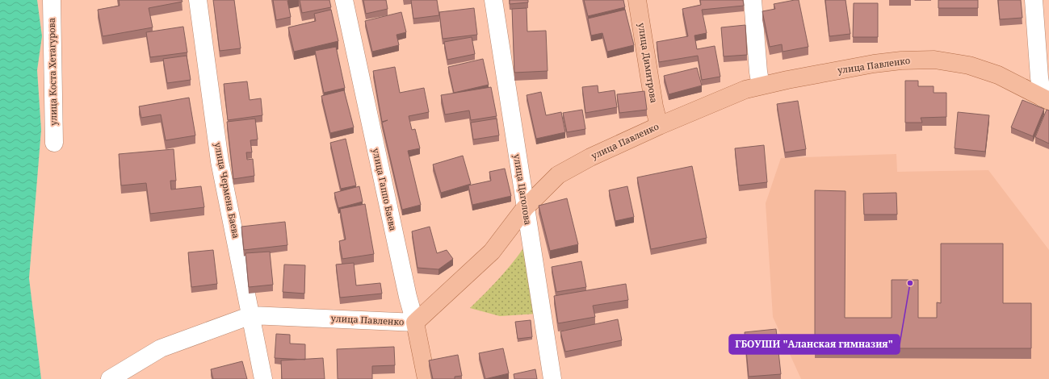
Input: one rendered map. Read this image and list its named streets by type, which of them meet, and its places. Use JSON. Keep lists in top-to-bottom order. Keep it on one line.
{"streets":{"main road":["улица Димитрова","улица Павленко","улица Гаппо Баева"],"street":["улица Коста Хетагурова","улица Цаголова","улица Чермена Баева"]},"crossings":[["улица Димитрова","улица Павленко"],["улица Павленко","улица Гаппо Баева"],["улица Павленко","улица Цаголова"],["улица Павленко","улица Чермена Баева"]],"places":["ГБОУШИ \"Аланская гимназия\""]}
